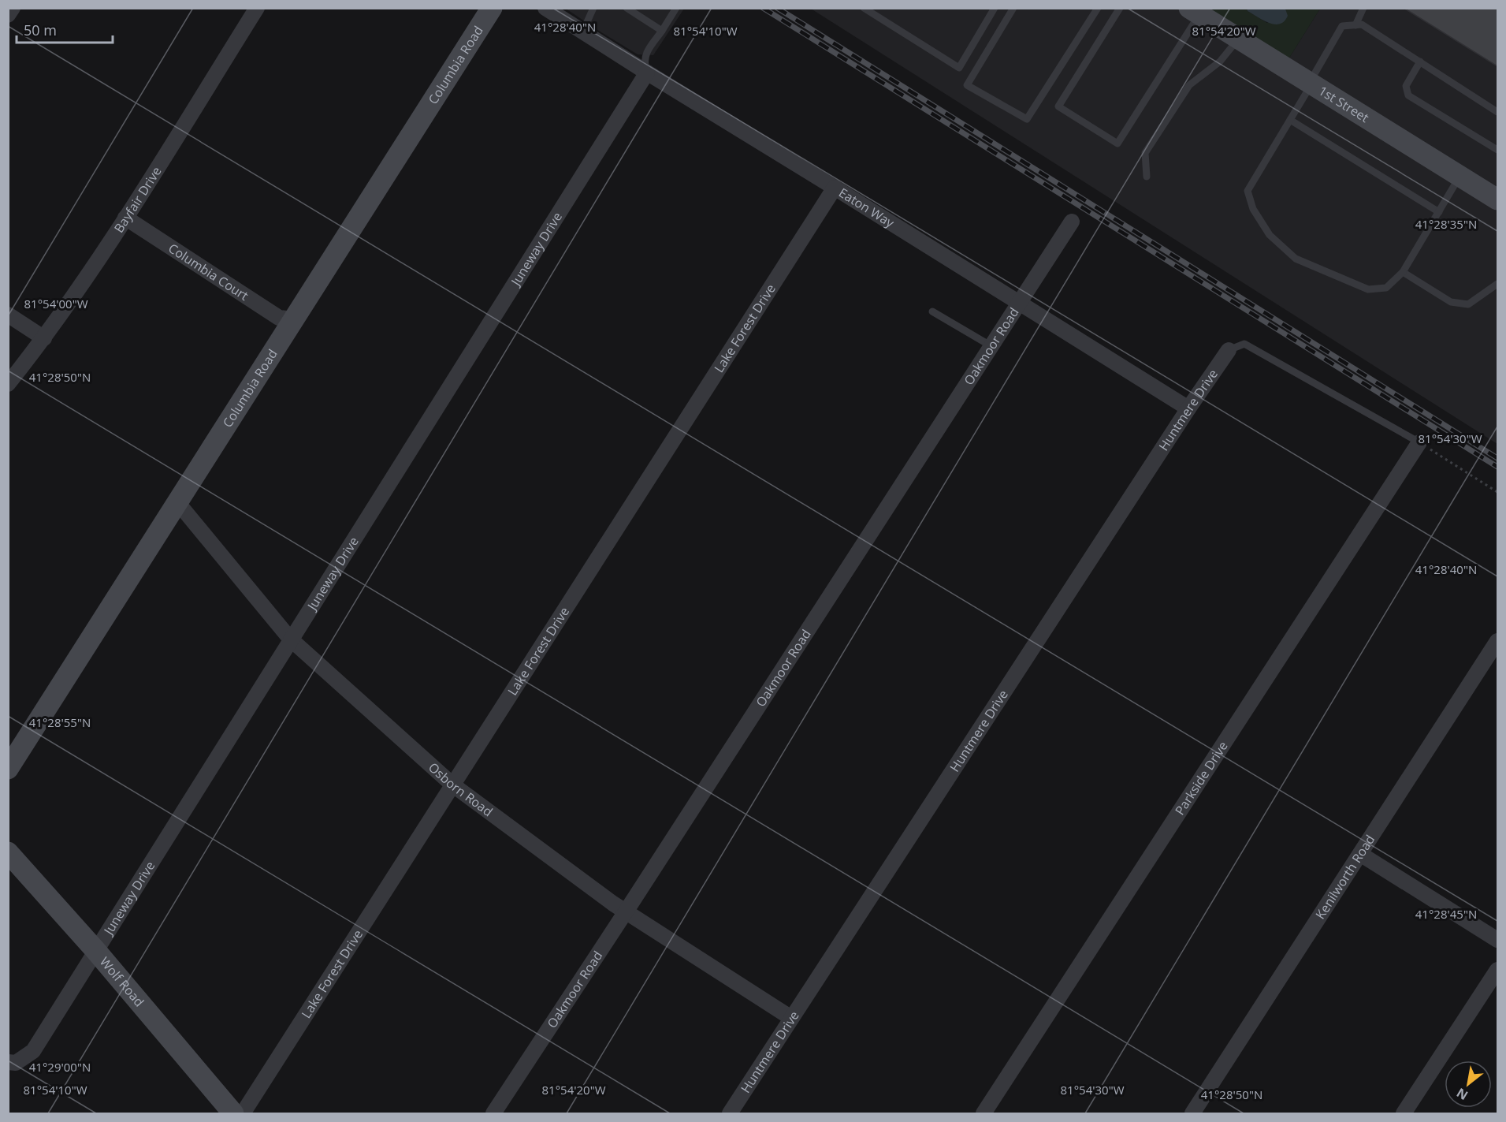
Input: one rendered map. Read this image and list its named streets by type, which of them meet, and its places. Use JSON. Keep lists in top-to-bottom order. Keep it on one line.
{"streets":{"main road":["Columbia Road","1st Street","Wolf Road"],"street":["Bayfair Drive","Eaton Way","Juneway Drive","Columbia Court","Lake Forest Drive","Oakmoor Road","Huntmere Drive","Parkside Drive","Osborn Road","Kenilworth Road"]},"crossings":[["Columbia Road","Columbia Court"],["Columbia Road","Osborn Road"],["Bayfair Drive","Columbia Court"],["Eaton Way","Juneway Drive"],["Eaton Way","Lake Forest Drive"],["Eaton Way","Oakmoor Road"],["Eaton Way","Huntmere Drive"],["Juneway Drive","Osborn Road"],["Juneway Drive","Wolf Road"],["Lake Forest Drive","Osborn Road"],["Oakmoor Road","Osborn Road"],["Huntmere Drive","Osborn Road"]],"scale_bar":"50 m","north":"bottom left","coordinates":["41°28'40\"N","81°54'10\"W","81°54'20\"W","41°28'35\"N","81°54'00\"W","41°28'50\"N","81°54'30\"W","41°28'55\"N","41°28'45\"N","41°29'00\"N"]}
